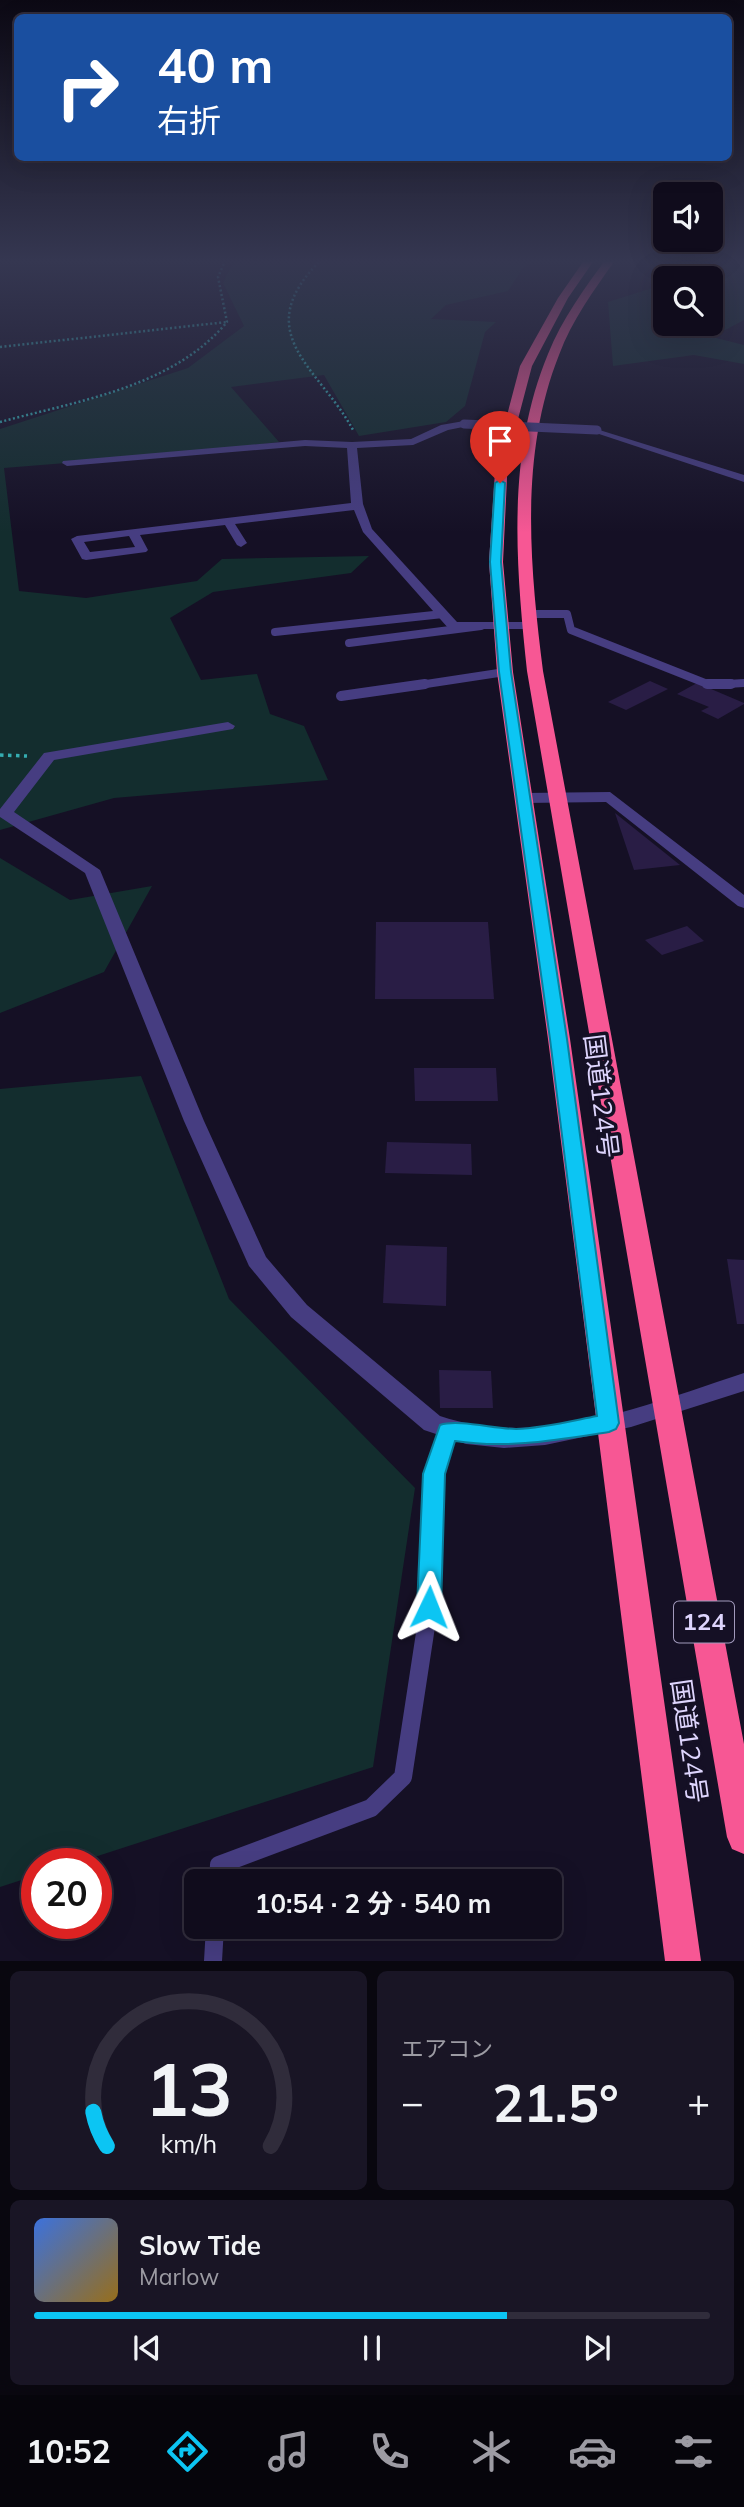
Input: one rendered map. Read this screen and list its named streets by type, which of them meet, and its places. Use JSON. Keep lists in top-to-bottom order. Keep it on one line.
{"streets":{"highway":["国道124号","124"]},"page":{"turn":["40 m","右折"],"limit":"20","trip":"10:54 · 2 分 · 540 m","tile":"エアコン","heat":["−","21.5°","+"],"song":["Slow Tide","Marlow"],"tabs":"10:52","gauge":["13","km/h"]}}
